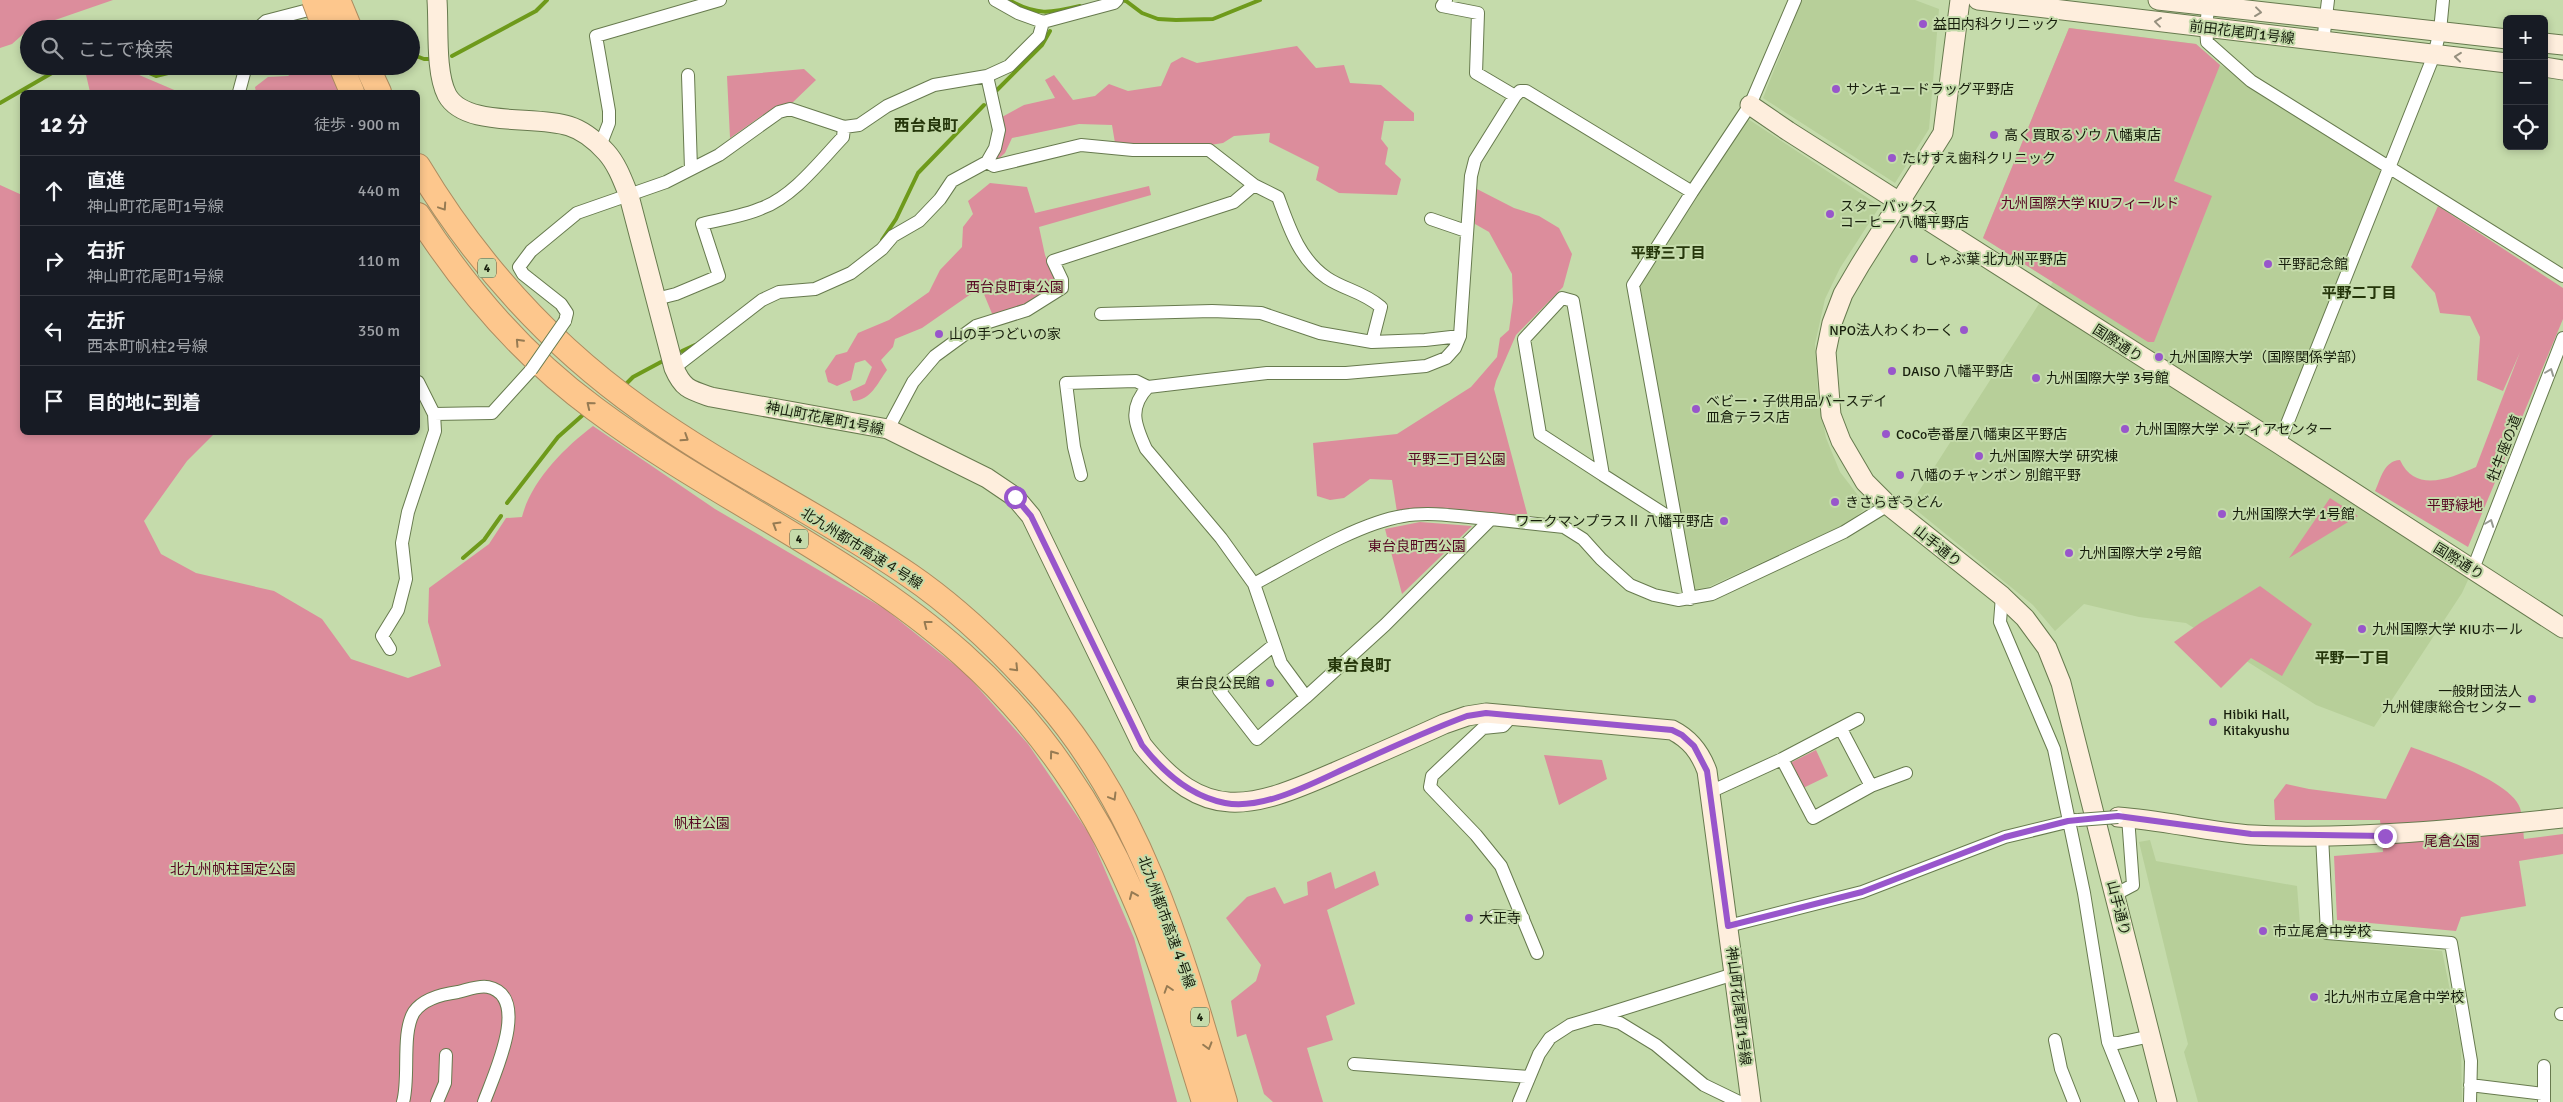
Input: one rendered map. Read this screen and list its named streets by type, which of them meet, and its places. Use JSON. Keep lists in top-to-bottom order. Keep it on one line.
{"streets":{"highway":["4","北九州都市高速４号線"],"street":["前田花尾町1号線","国際通り","神山町花尾町1号線","牡牛座の道","山手通り"]},"crossings":[["国際通り","牡牛座の道"],["国際通り","山手通り"]],"one_way":["牡牛座の道"],"districts":["西台良町","平野三丁目","平野二丁目","平野一丁目","東台良町"],"parks":["九州国際大学 KIUフィールド","西台良町東公園","平野三丁目公園","平野緑地","東台良町西公園","帆柱公園","尾倉公園","北九州帆柱国定公園"],"places":["益田内科クリニック","サンキュードラッグ平野店","高く買取るゾウ 八幡東店","たけすえ歯科クリニック","スターバックス コーヒー 八幡平野店","しゃぶ葉 北九州平野店","平野記念館","NPO法人わくわーく","山の手つどいの家","九州国際大学（国際関係学部）","DAISO 八幡平野店","九州国際大学 3号館","ベビー・子供用品バースデイ 皿倉テラス店","九州国際大学 メディアセンター","CoCo壱番屋八幡東区平野店","九州国際大学 研究棟","八幡のチャンポン 別館平野","きさらぎうどん","九州国際大学 1号館","ワークマンプラスⅡ 八幡平野店","九州国際大学 2号館","九州国際大学 KIUホール","東台良公民館","一般財団法人 九州健康総合センター","Hibiki Hall, Kitakyushu","大正寺","市立尾倉中学校","北九州市立尾倉中学校"],"page":{"map_buttons":["+","−"],"search":"ここで検索","heading":["12 分","徒歩 · 900 m"],"list":[["直進","神山町花尾町1号線","440 m"],["右折","神山町花尾町1号線","110 m"],["左折","西本町帆柱2号線","350 m"],"目的地に到着"]}}
